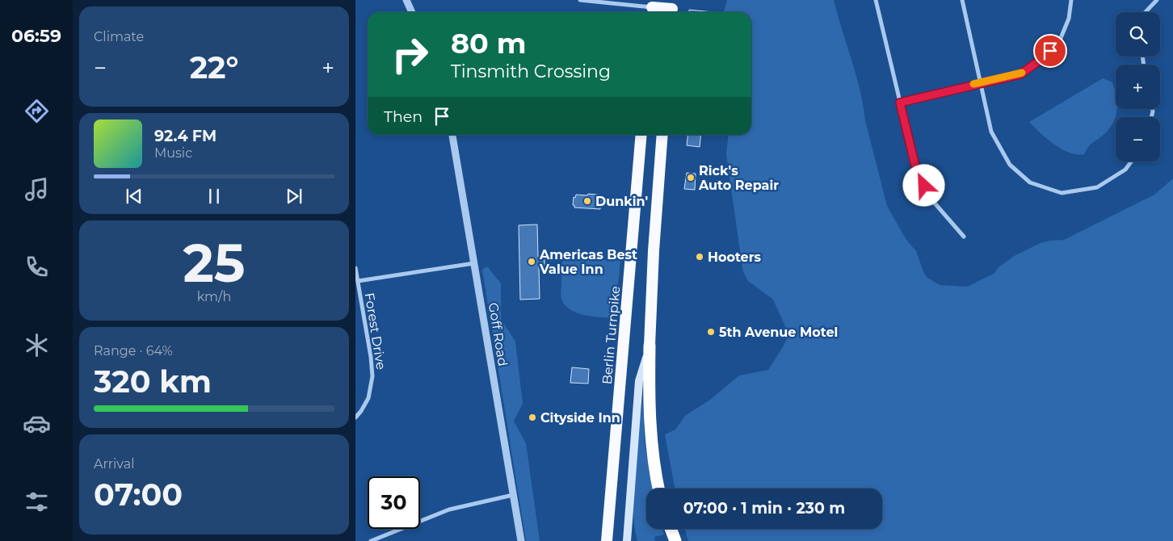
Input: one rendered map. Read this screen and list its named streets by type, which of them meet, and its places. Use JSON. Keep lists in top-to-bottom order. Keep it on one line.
{"streets":{"highway":["Berlin Turnpike"],"street":["Forest Drive","Goff Road"]},"places":["Rick's Auto Repair","Dunkin'","Hooters","Americas Best Value Inn","5th Avenue Motel","Cityside Inn"],"page":{"tabs":"06:59","tile":["Climate",["25","km/h"],["Range · 64%","320 km"],["Arrival","07:00"]],"map_buttons":["+","−"],"turn":["80 m","Tinsmith Crossing"],"heat":["−","22°","+"],"then":"Then","song":["92.4 FM","Music"],"limit":"30","trip":"07:00 · 1 min · 230 m"}}
